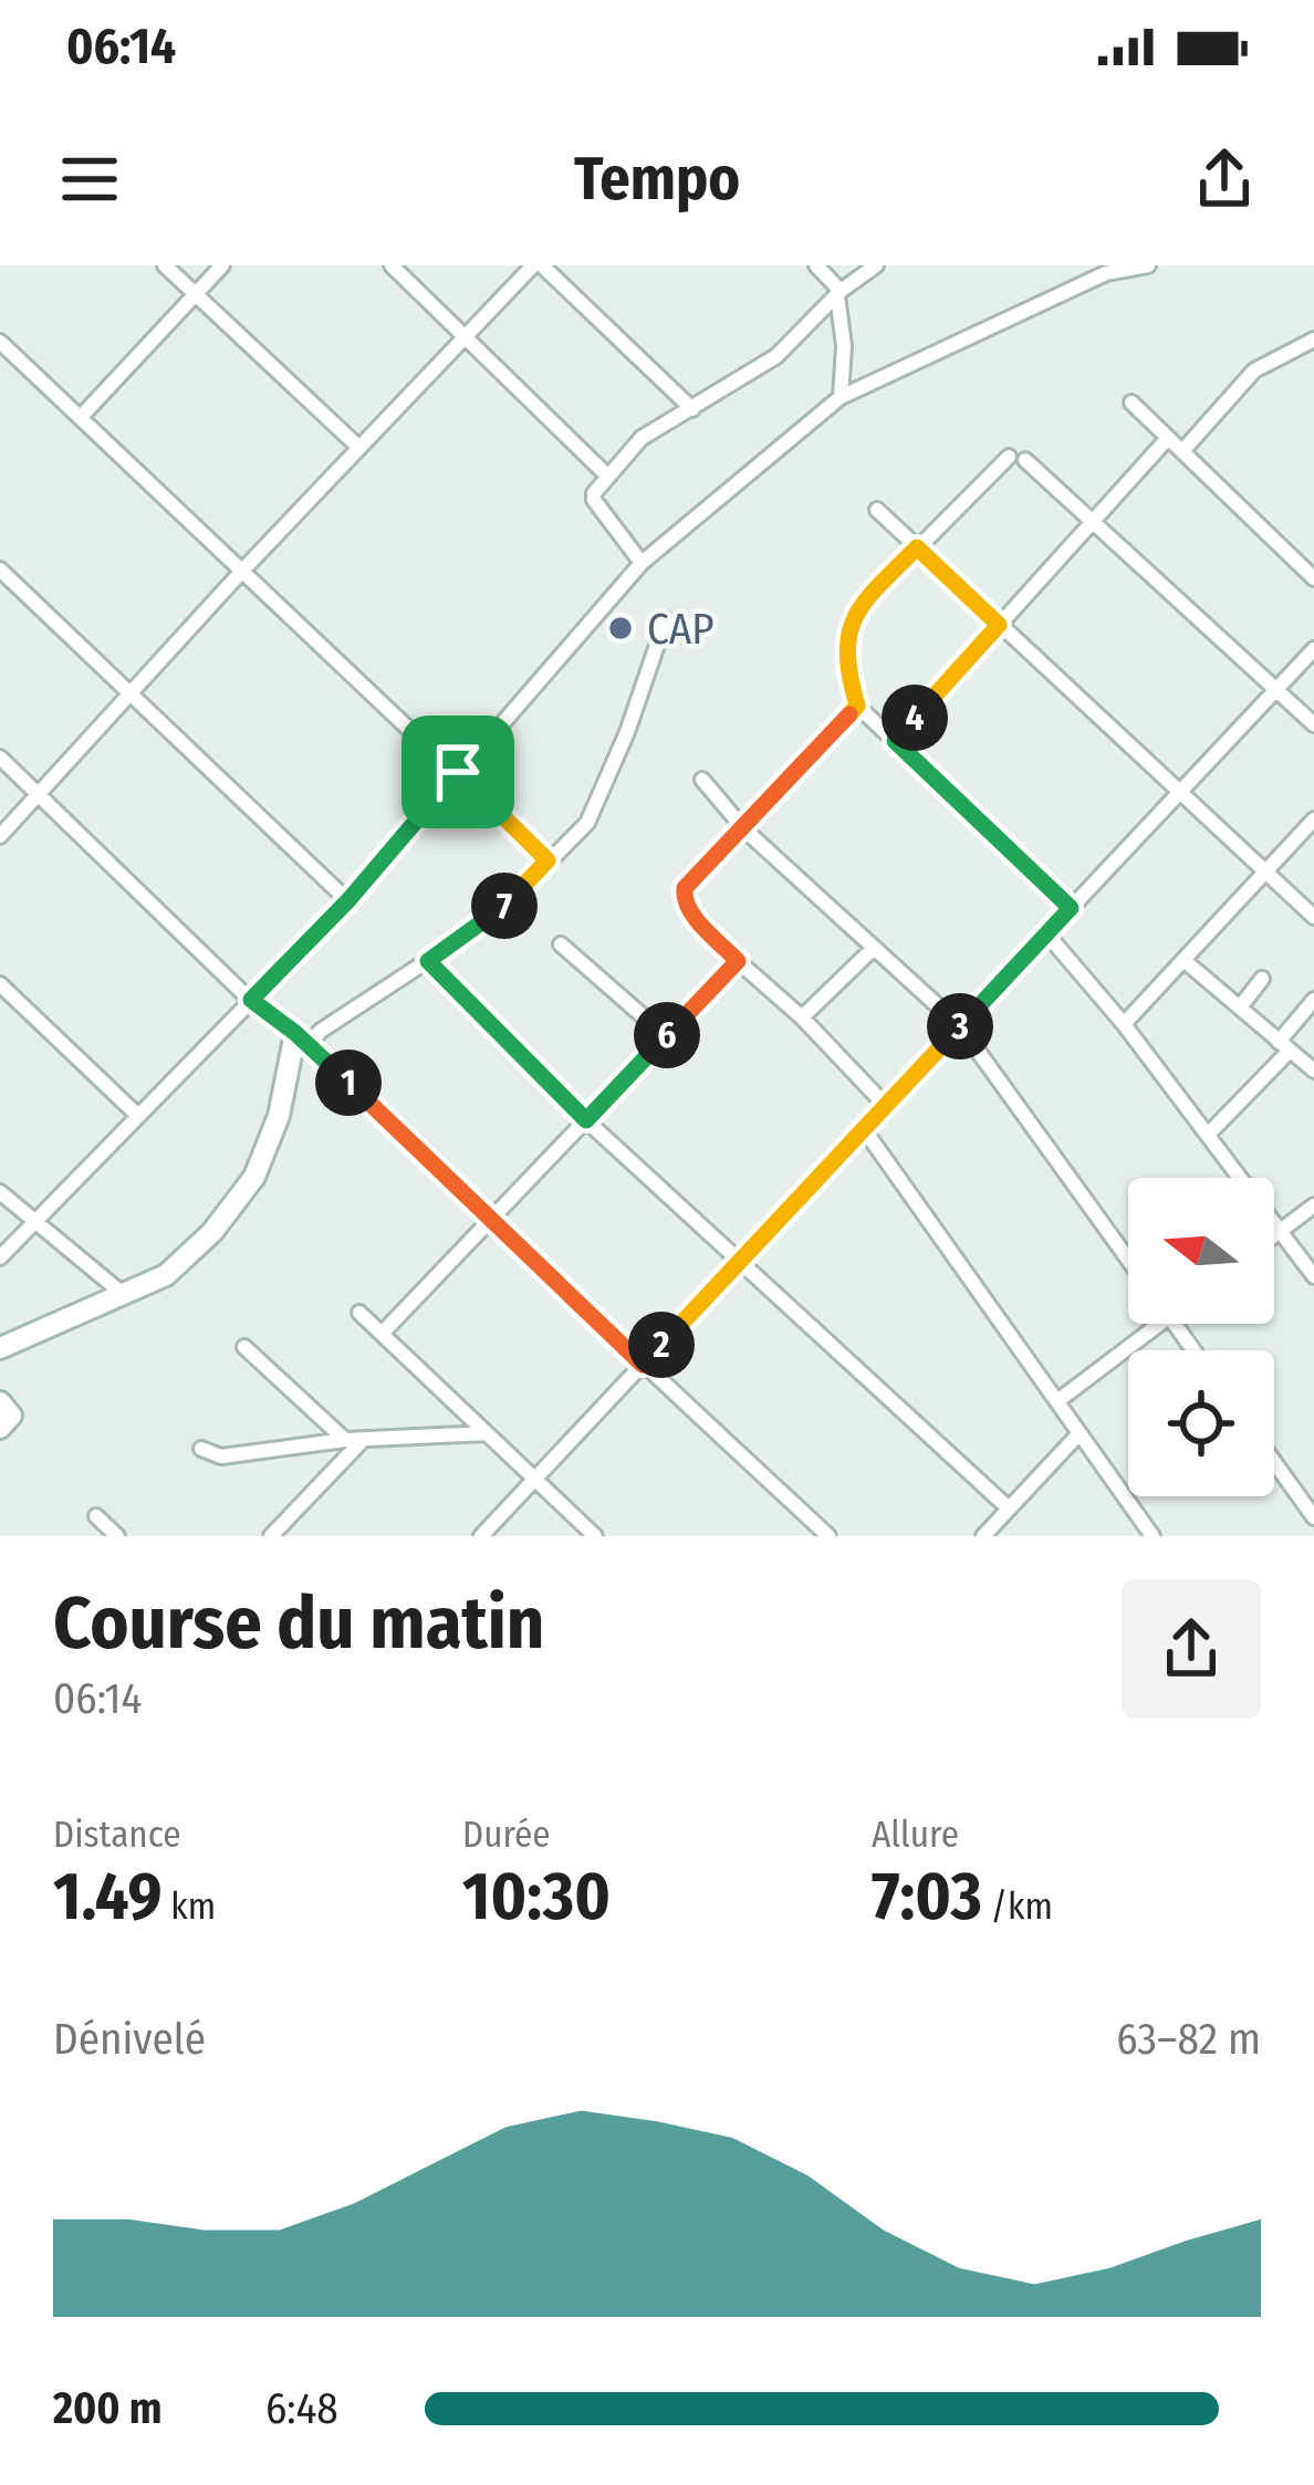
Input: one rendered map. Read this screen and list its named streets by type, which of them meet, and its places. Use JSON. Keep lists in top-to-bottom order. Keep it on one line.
{"places":["CAP"],"north":"left","page":{"status":"06:14","header":"Tempo","pins":["4","7","3","6","1","2"],"heading":["Course du matin","06:14"],"stats":[["Distance","1.49 km"],["Durée","10:30"],["Allure","7:03 /km"]],"chart":["Dénivelé","63–82 m"],"list":[{"name":"200 m","note":"6:48"}]}}
